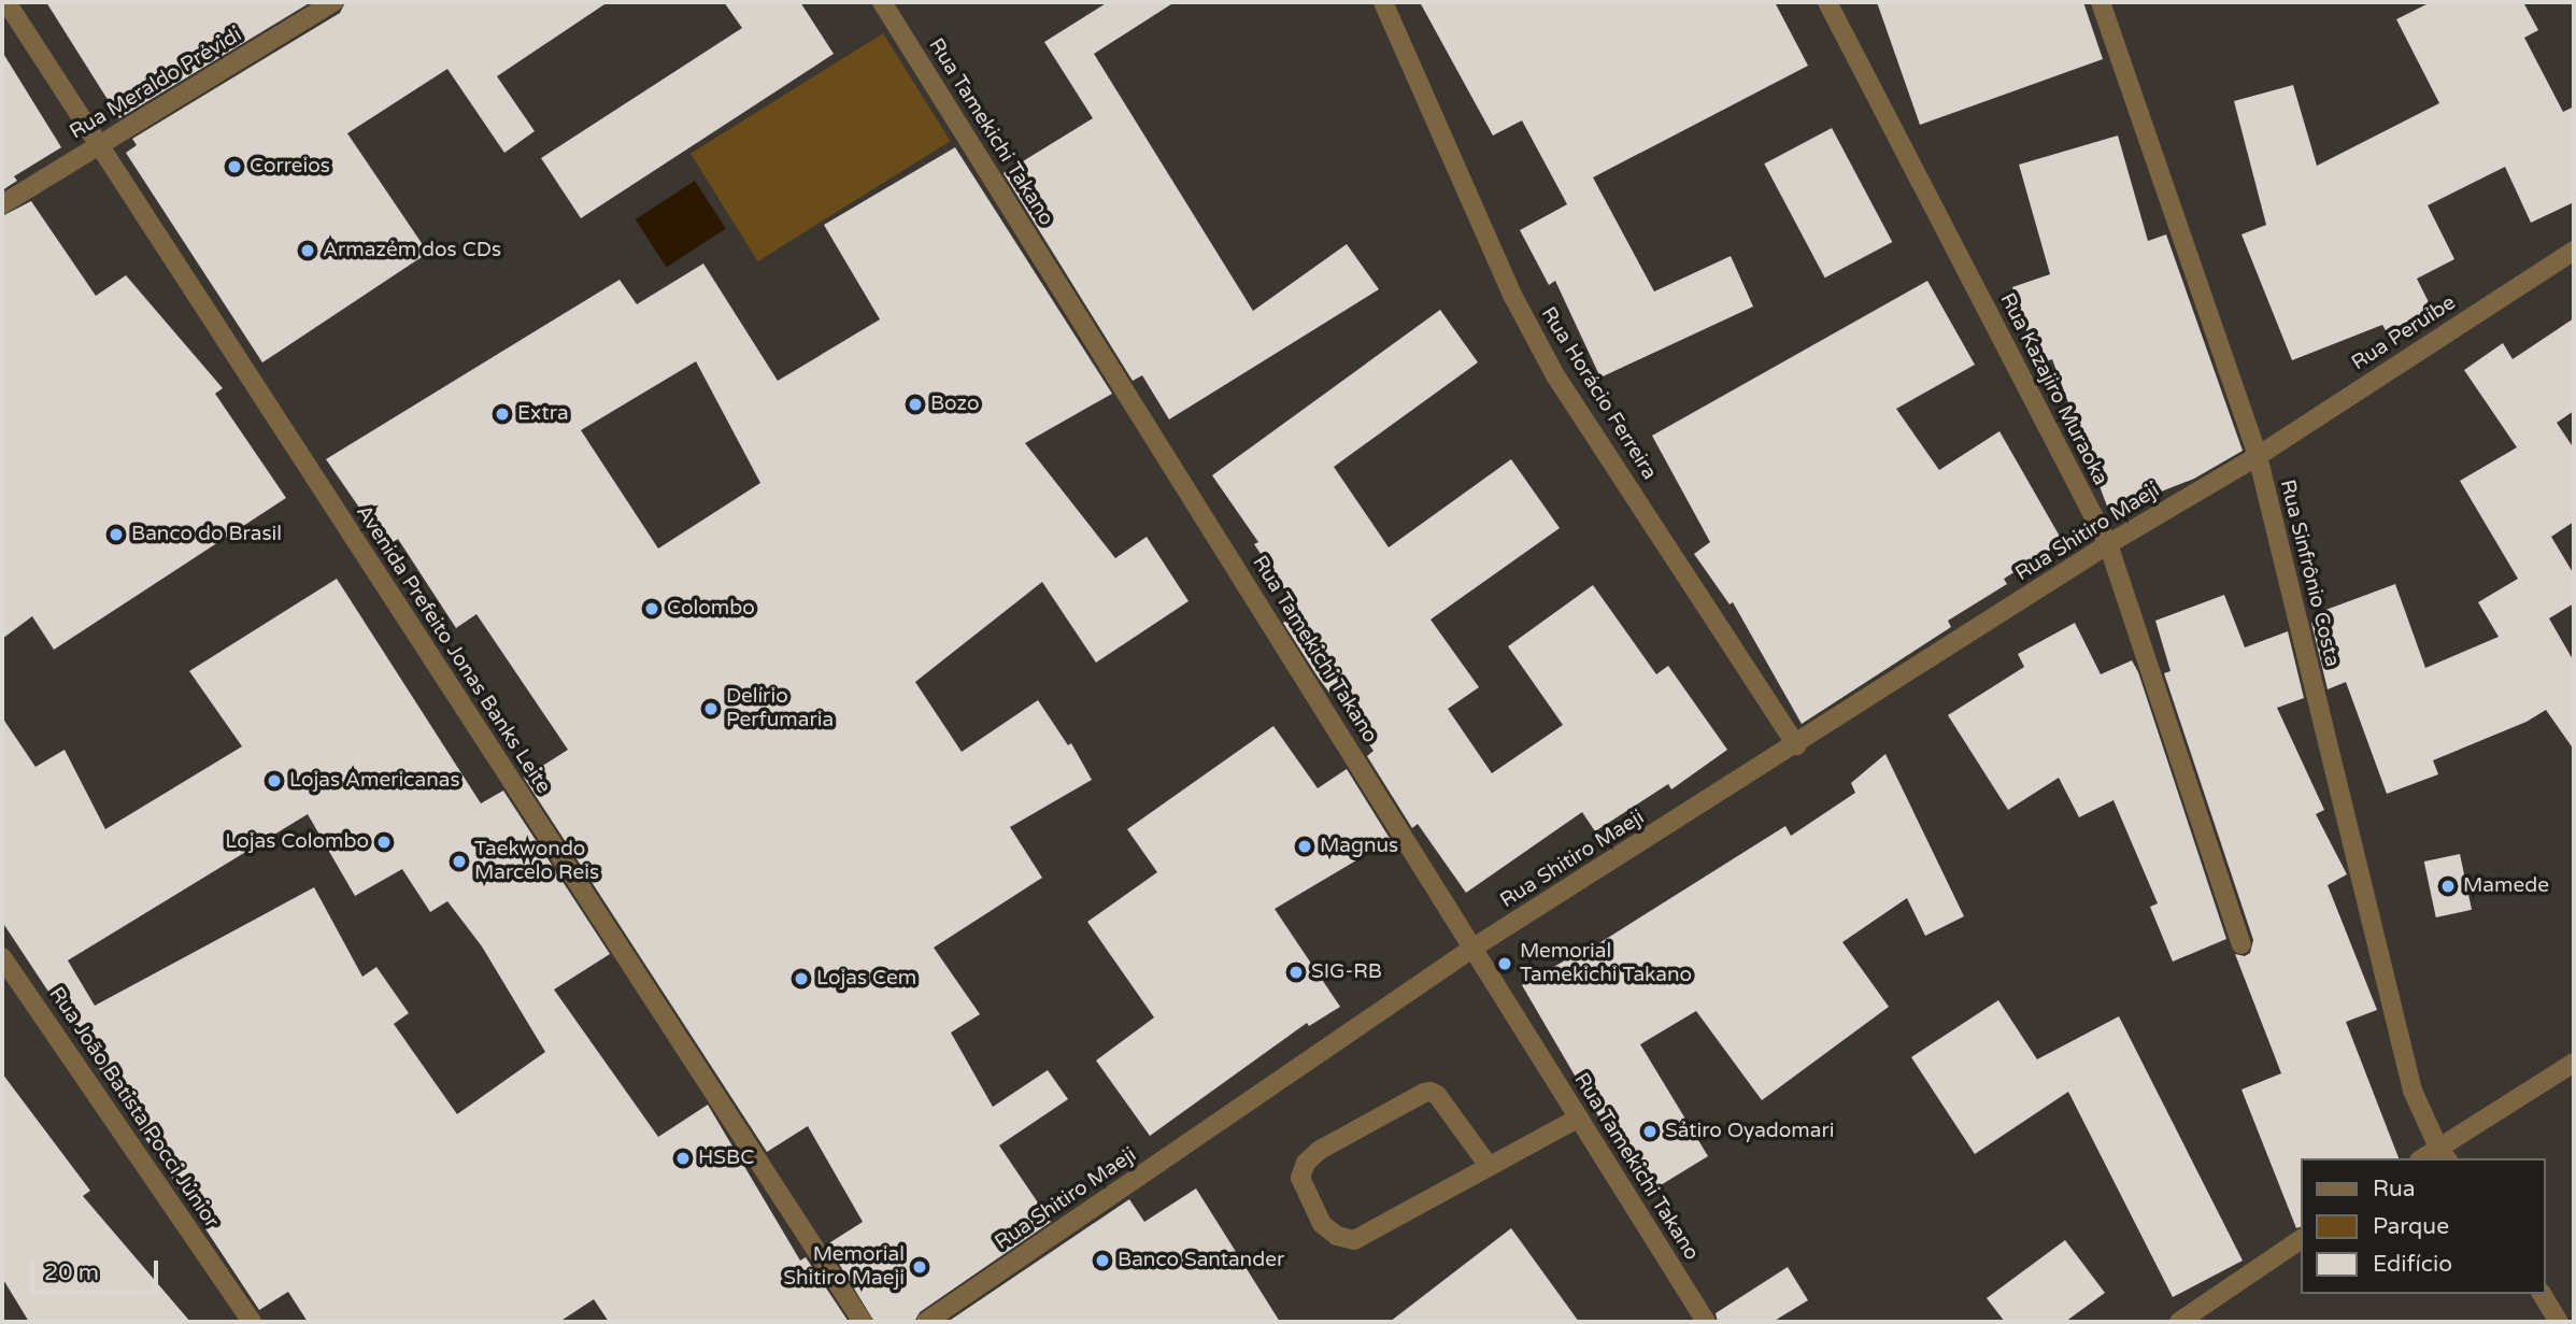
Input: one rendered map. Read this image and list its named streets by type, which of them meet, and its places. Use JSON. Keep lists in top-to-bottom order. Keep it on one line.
{"streets":{"street":["Rua Meraldo Prévidi","Rua Tamekichi Takano","Rua Peruíbe","Rua Kazajiro Muraoka","Rua Horácio Ferreira","Rua Shitiro Maeji","Rua Sinfrônio Costa","Avenida Prefeito Jonas Banks Leite","Rua João Batista Pocci Júnior"]},"crossings":[["Rua Meraldo Prévidi","Avenida Prefeito Jonas Banks Leite"],["Rua Tamekichi Takano","Rua Shitiro Maeji"],["Rua Peruíbe","Rua Shitiro Maeji"],["Rua Peruíbe","Rua Sinfrônio Costa"],["Rua Kazajiro Muraoka","Rua Shitiro Maeji"],["Rua Horácio Ferreira","Rua Shitiro Maeji"],["Rua Shitiro Maeji","Rua Sinfrônio Costa"]],"places":["Correios","Armazém dos CDs","Bozo","Extra","Banco do Brasil","Colombo","Delírio Perfumaria","Lojas Americanas","Lojas Colombo","Magnus","Taekwondo Marcelo Reis","Mamede","Memorial Tamekichi Takano","SIG-RB","Lojas Cem","Sátiro Oyadomari","HSBC","Banco Santander","Memorial Shitiro Maeji"],"legend":["Rua","Parque","Edifício"],"scale_bar":"20 m"}
